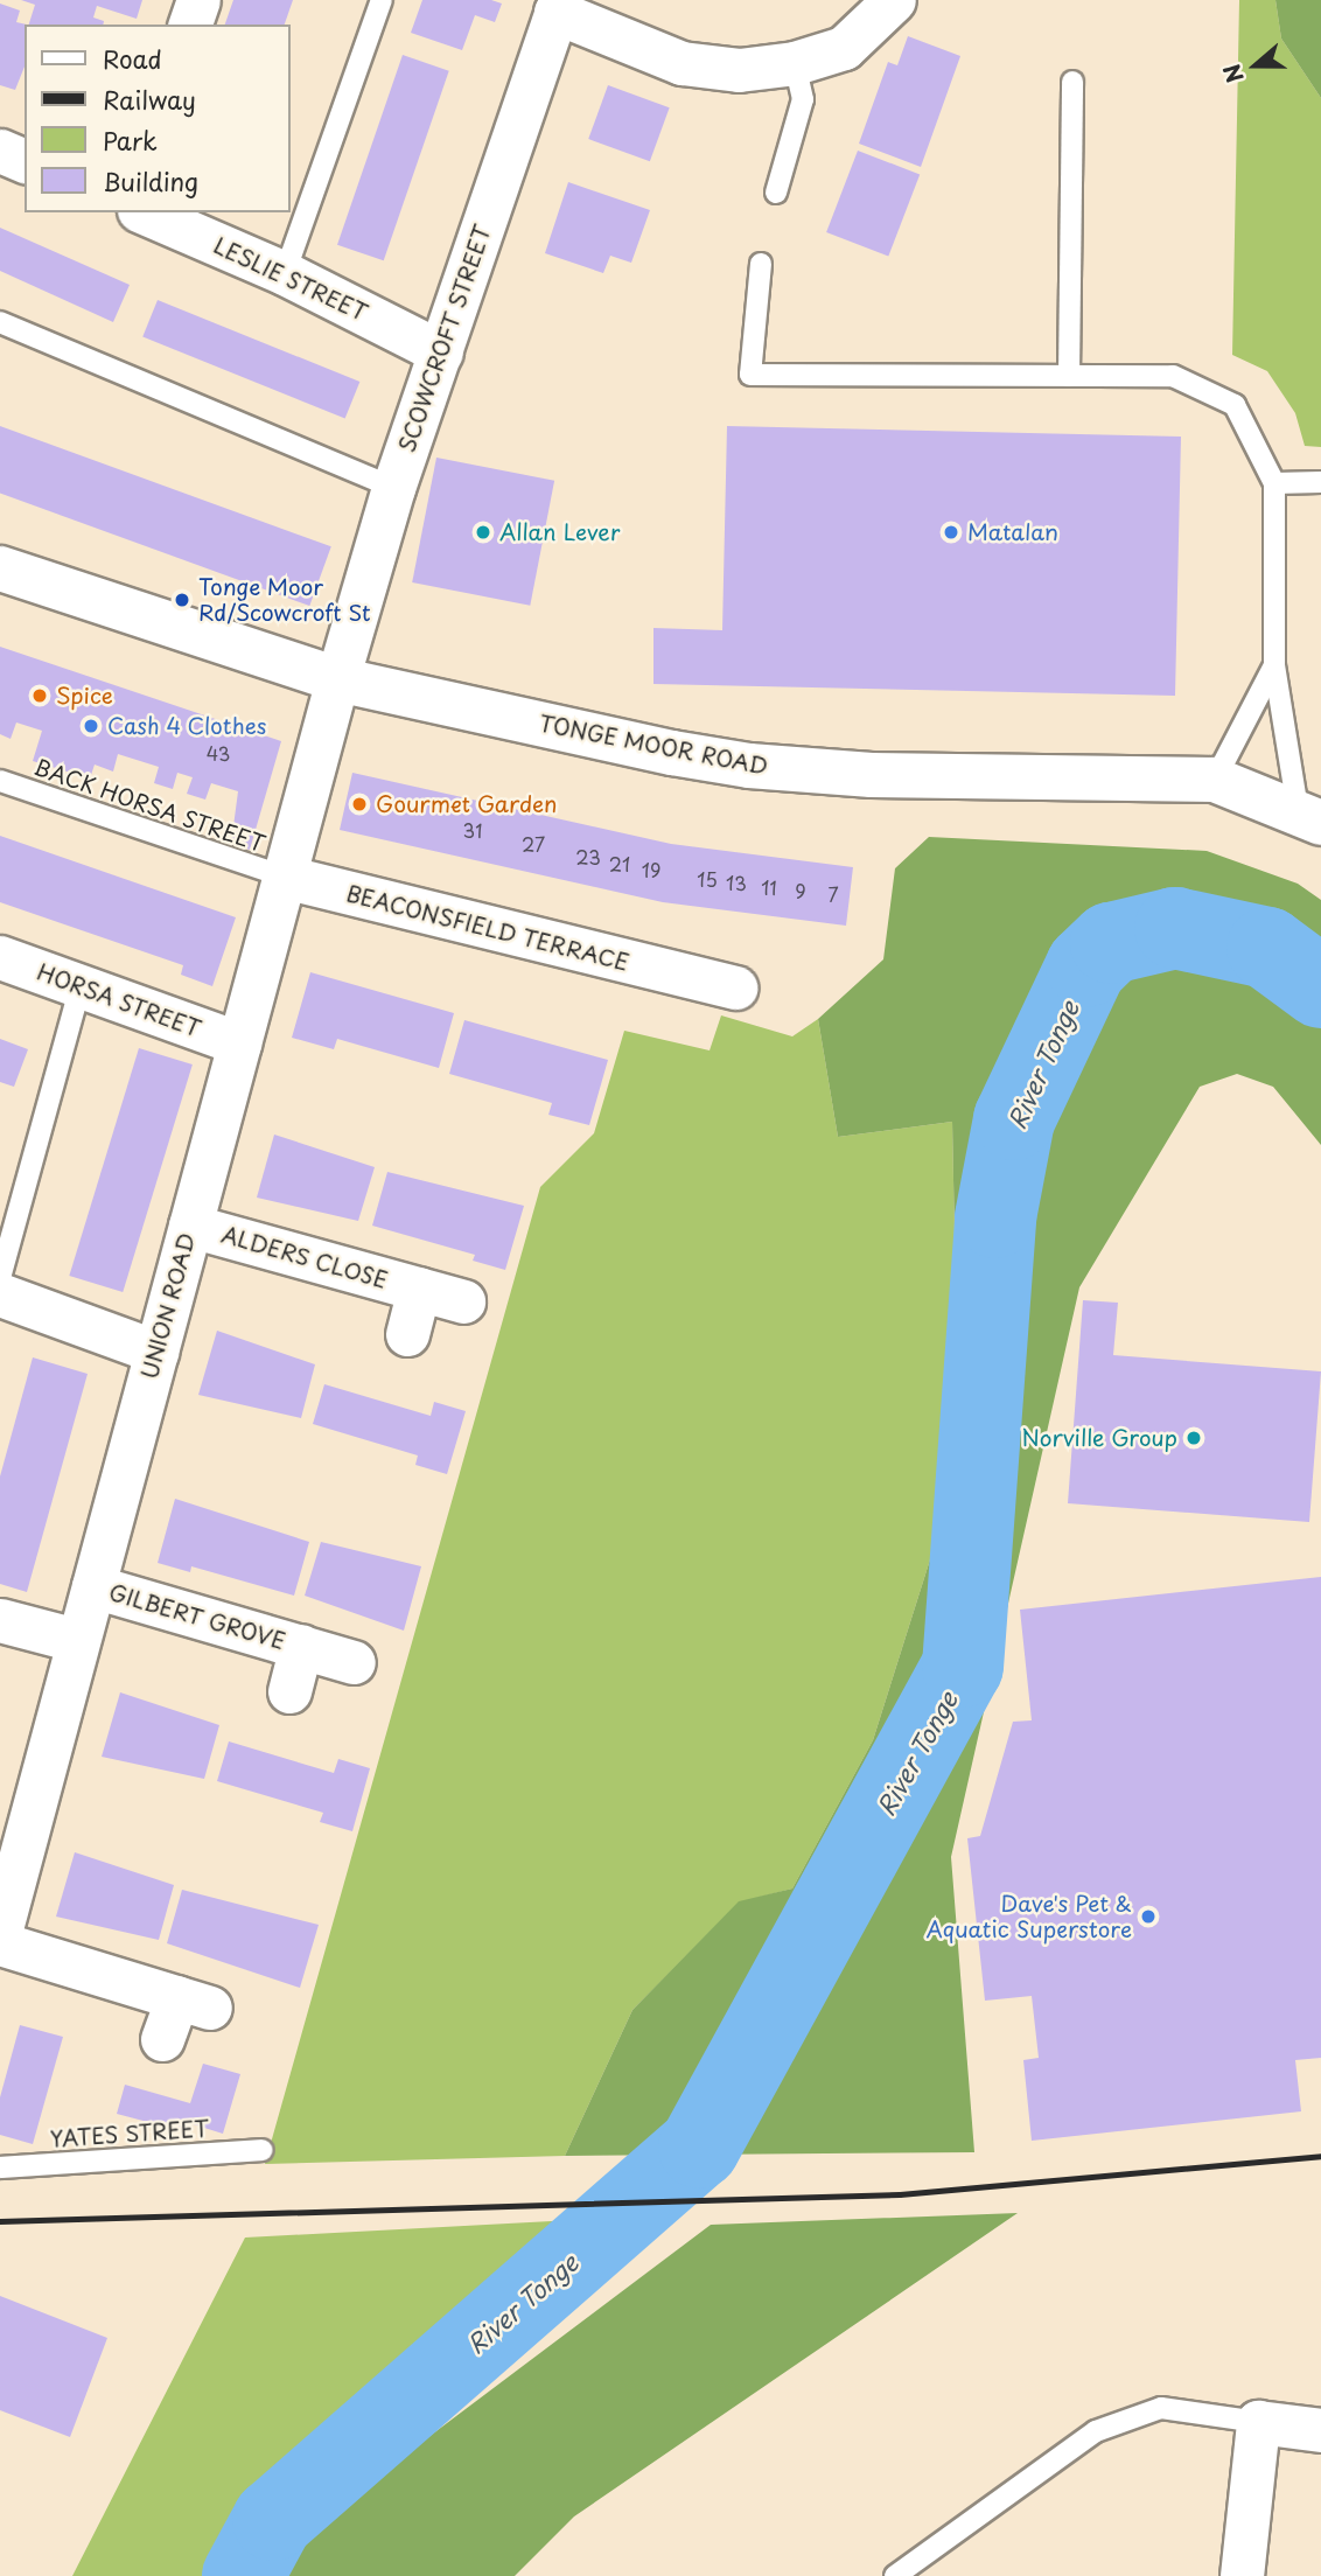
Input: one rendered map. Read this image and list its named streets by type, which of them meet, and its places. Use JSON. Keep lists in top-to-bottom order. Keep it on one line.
{"streets":{"main road":["TONGE MOOR ROAD"],"street":["LESLIE STREET","SCOWCROFT STREET","BEACONSFIELD TERRACE","HORSA STREET","ALDERS CLOSE","UNION ROAD","GILBERT GROVE"],"lane":["BACK HORSA STREET","YATES STREET"]},"crossings":[["LESLIE STREET","SCOWCROFT STREET"],["SCOWCROFT STREET","TONGE MOOR ROAD"],["SCOWCROFT STREET","UNION ROAD"],["TONGE MOOR ROAD","UNION ROAD"],["BACK HORSA STREET","BEACONSFIELD TERRACE"],["BACK HORSA STREET","UNION ROAD"],["BEACONSFIELD TERRACE","UNION ROAD"],["HORSA STREET","UNION ROAD"],["ALDERS CLOSE","UNION ROAD"],["UNION ROAD","GILBERT GROVE"]],"water":["River Tonge"],"places":["Allan Lever","Matalan","Tonge Moor Rd/Scowcroft St","Spice","Cash 4 Clothes","Gourmet Garden","Norville Group","Dave's Pet & Aquatic Superstore"],"house_numbers":["43","31","27","23","21","19","15","13","11","9","7"],"legend":["Road","Railway","Park","Building"],"north":"left"}
